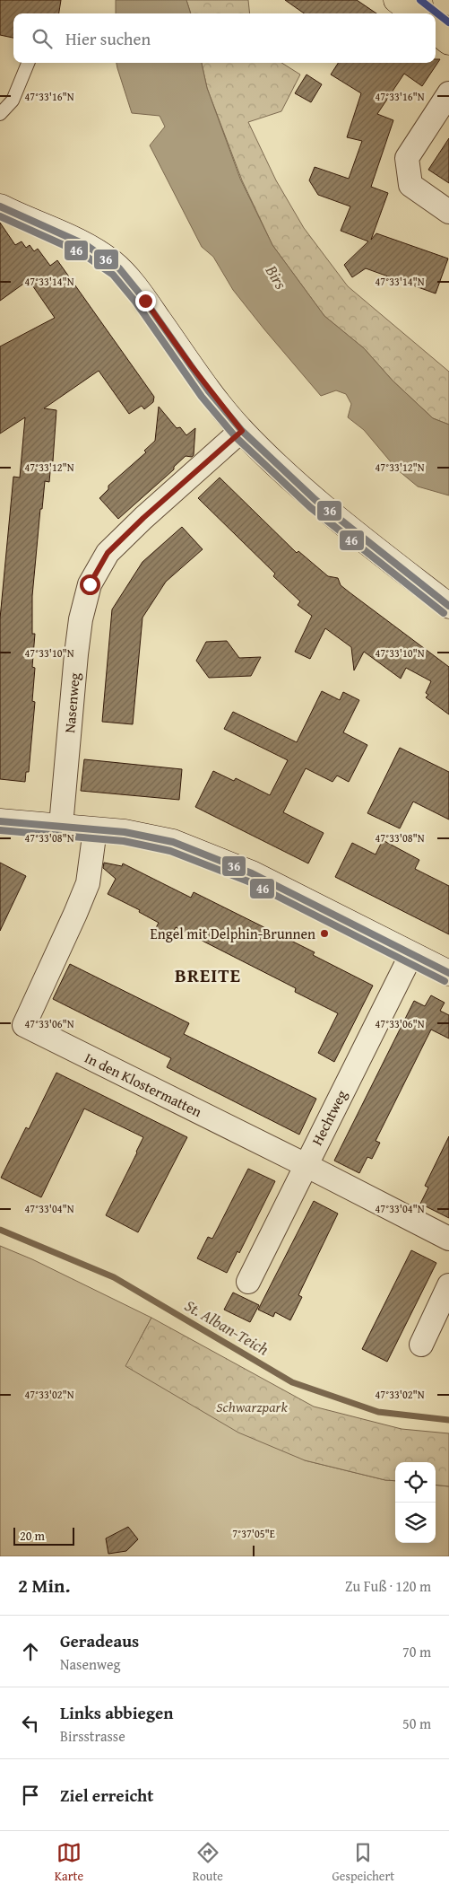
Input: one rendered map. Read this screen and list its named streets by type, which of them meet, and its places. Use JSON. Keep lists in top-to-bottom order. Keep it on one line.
{"streets":{"street":["Nasenweg","In den Klostermatten","Hechtweg"]},"crossings":[["In den Klostermatten","Hechtweg"]],"districts":["BREITE"],"water":["Birs","St. Alban-Teich"],"parks":["Schwarzpark"],"places":["Engel mit Delphin-Brunnen"],"lines":["transit line 36","transit line 46"],"scale_bar":"20 m","page":{"search":"Hier suchen","scale":"20 m","heading":["2 Min.","Zu Fuß · 120 m"],"list":[["Geradeaus","Nasenweg","70 m"],["Links abbiegen","Birsstrasse","50 m"],"Ziel erreicht"],"nav":["Karte","Route","Gespeichert"]},"coordinates":["47°33'16\"N","47°33'14\"N","47°33'12\"N","47°33'10\"N","47°33'08\"N","47°33'06\"N","47°33'04\"N","47°33'02\"N","7°37'05\"E"]}
